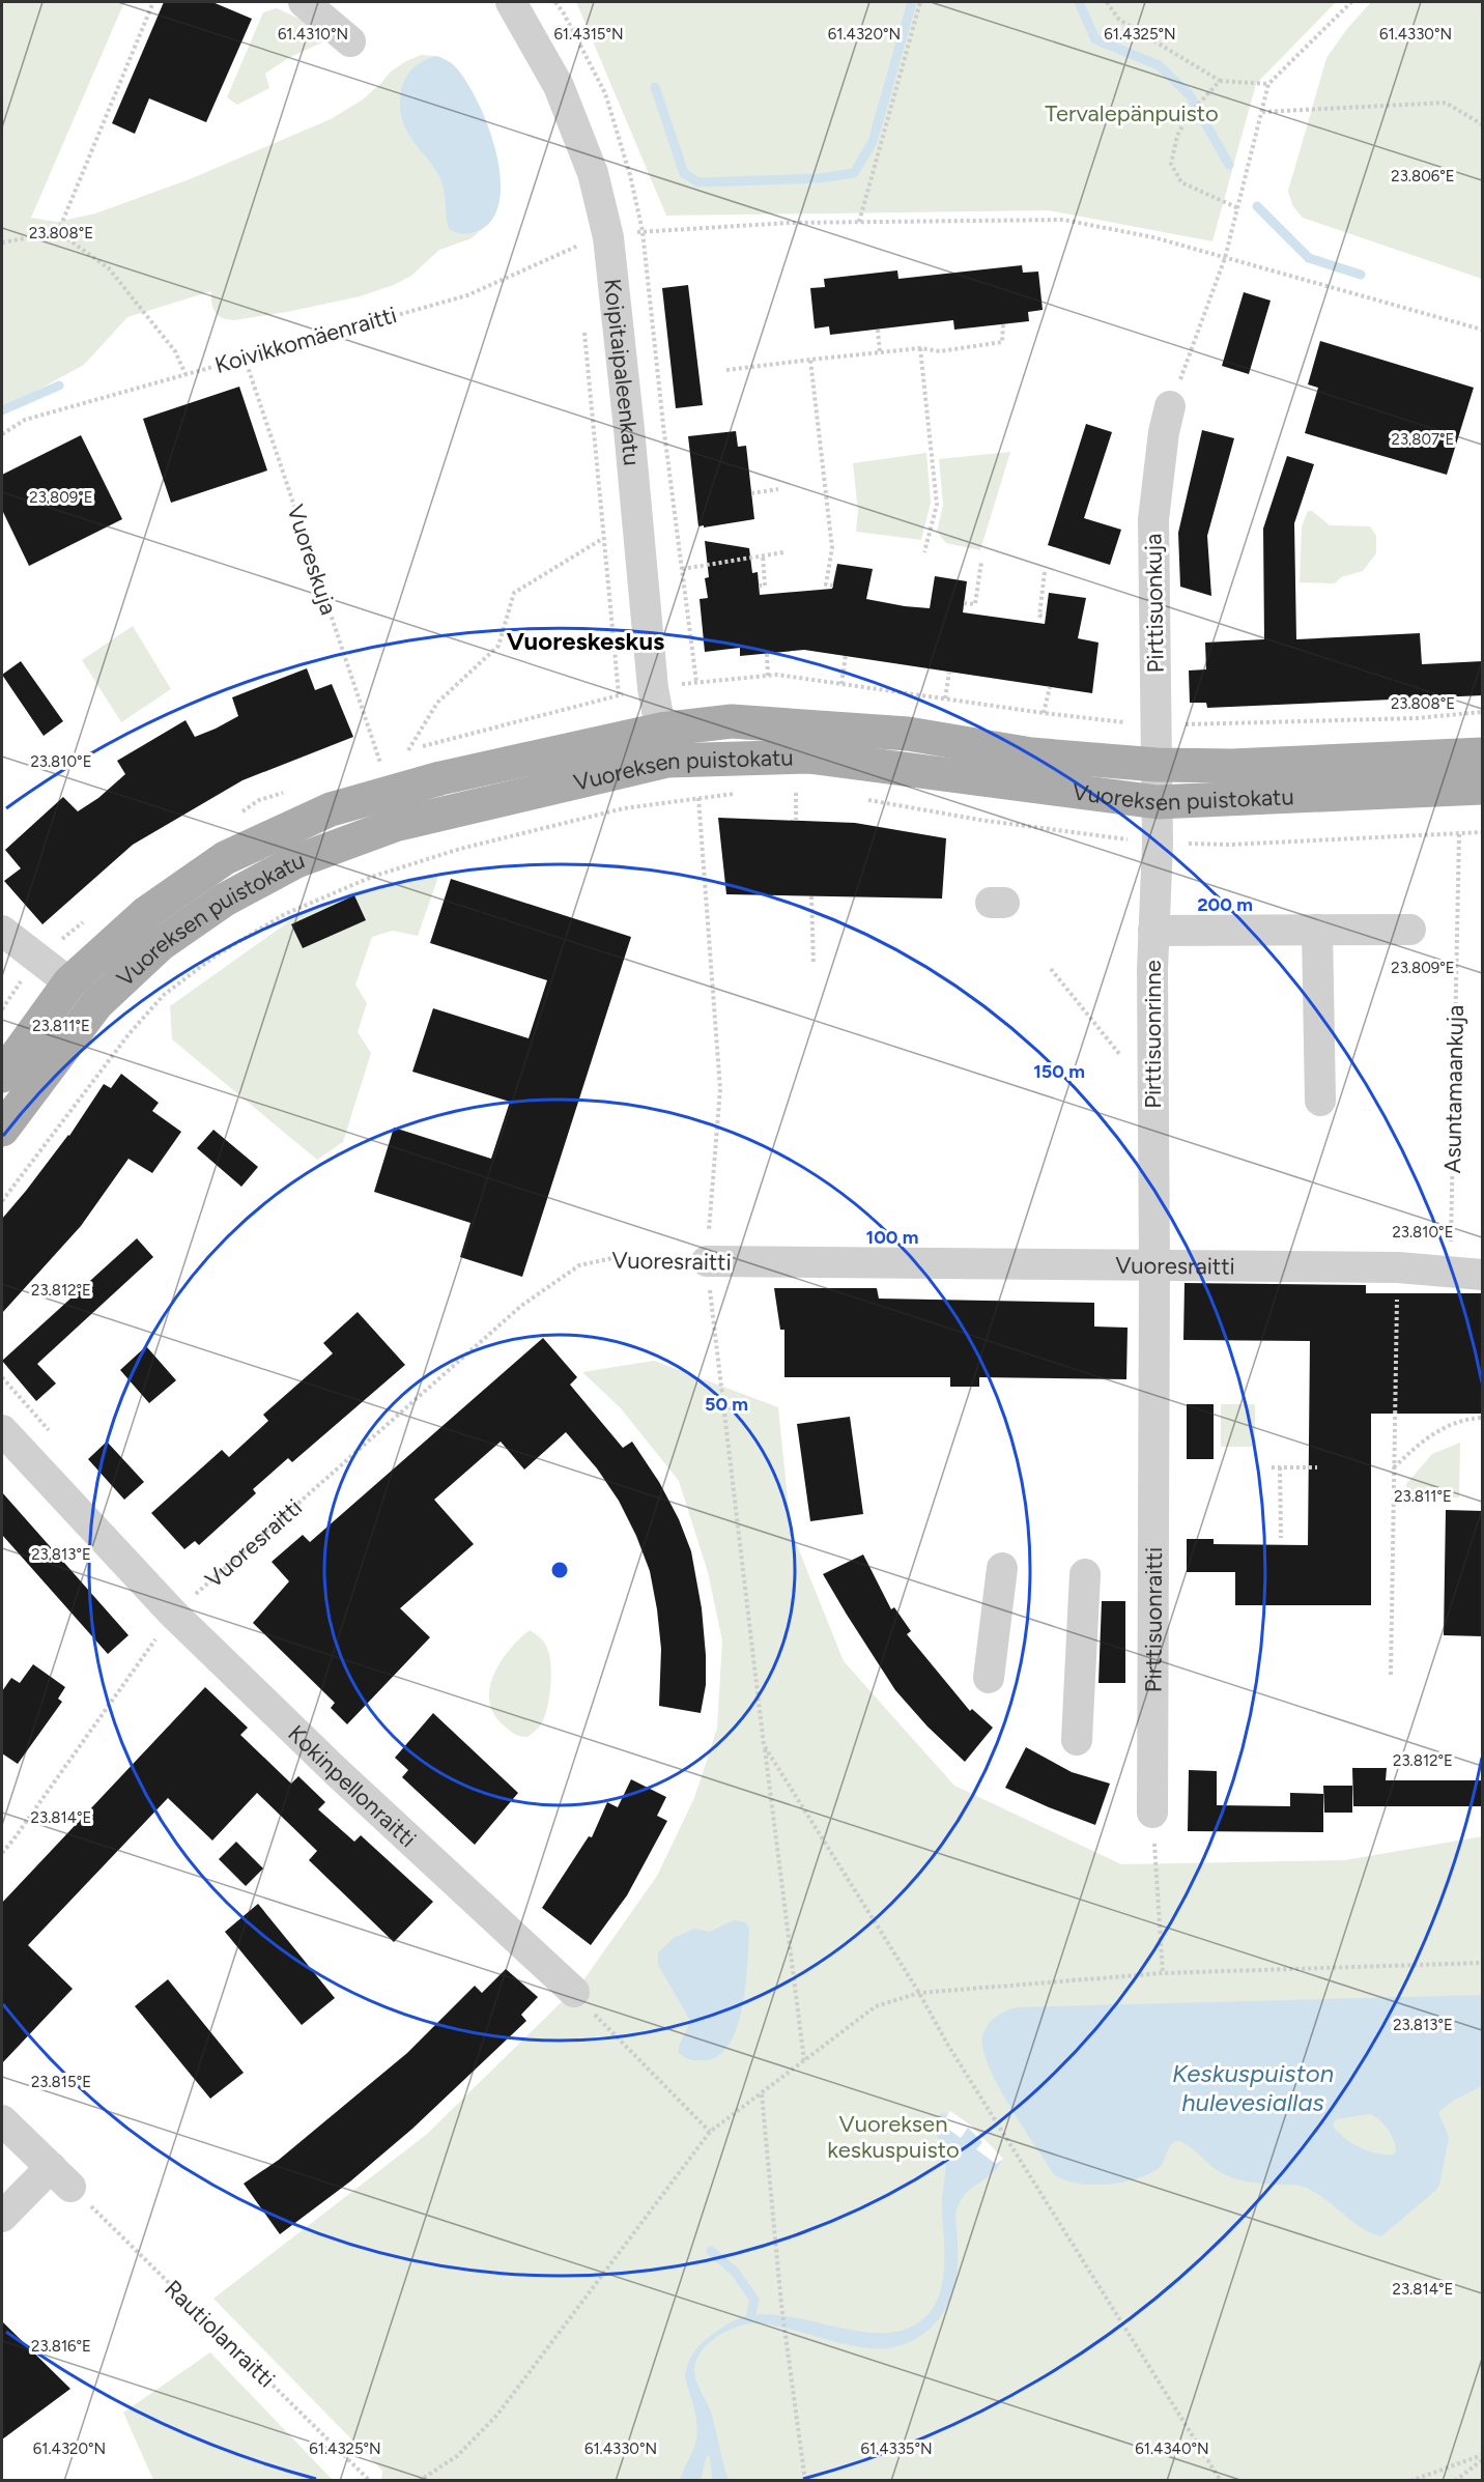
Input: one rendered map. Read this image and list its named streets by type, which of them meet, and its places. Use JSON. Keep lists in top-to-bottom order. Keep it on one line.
{"streets":{"main road":["Vuoreksen puistokatu"],"street":["Koipitaipaleenkatu","Pirttisuonkuja","Pirttisuonrinne","Vuoresraitti","Pirttisuonraitti","Kokinpellonraitti"],"path":["Koivikkomäenraitti","Vuoreskuja","Asuntamaankuja","Rautiolanraitti"]},"crossings":[["Koivikkomäenraitti","Koipitaipaleenkatu"],["Koivikkomäenraitti","Vuoreskuja"],["Koipitaipaleenkatu","Vuoreksen puistokatu"],["Pirttisuonkuja","Vuoreksen puistokatu"],["Pirttisuonkuja","Pirttisuonrinne"],["Vuoreksen puistokatu","Pirttisuonrinne"],["Pirttisuonrinne","Vuoresraitti"],["Pirttisuonrinne","Pirttisuonraitti"],["Asuntamaankuja","Vuoresraitti"],["Vuoresraitti","Pirttisuonraitti"],["Vuoresraitti","Kokinpellonraitti"]],"districts":["Vuoreskeskus"],"water":["Keskuspuiston hulevesiallas"],"parks":["Tervalepänpuisto","Vuoreksen keskuspuisto"],"coordinates":["61.4310°N","61.4315°N","61.4320°N","61.4325°N","61.4330°N","23.806°E","23.808°E","23.807°E","23.809°E","23.810°E","23.811°E","23.812°E","23.813°E","23.814°E","23.815°E","23.816°E","61.4335°N","61.4340°N"],"rings":["200 m","150 m","100 m","50 m"]}
